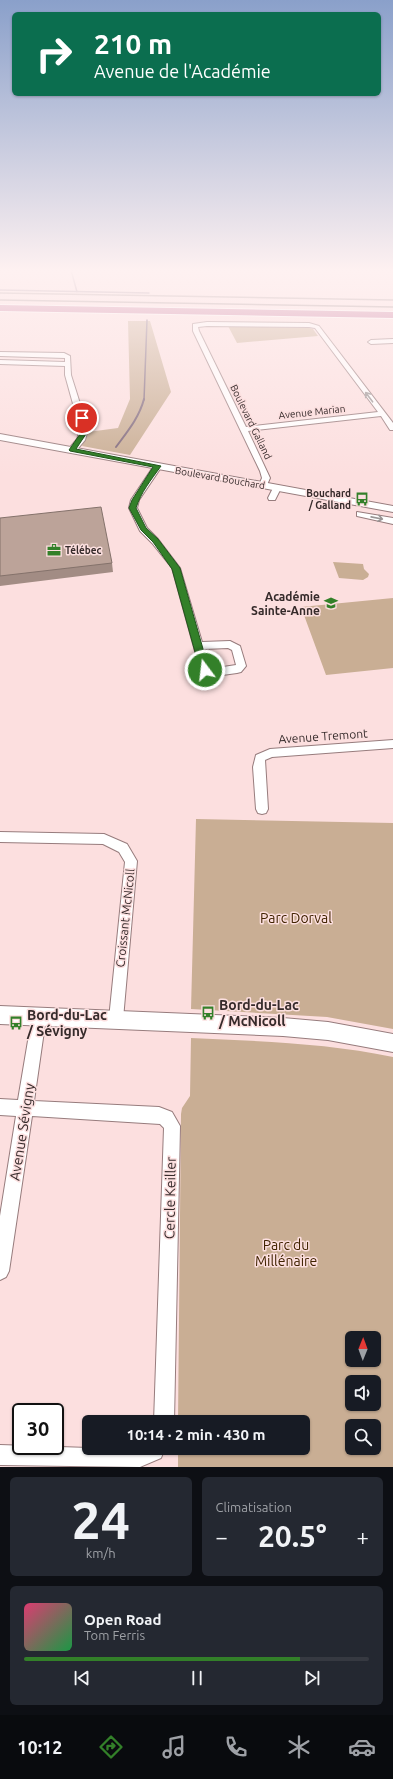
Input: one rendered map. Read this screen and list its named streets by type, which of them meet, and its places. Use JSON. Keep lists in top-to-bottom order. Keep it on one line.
{"streets":{"main road":["Boulevard Bouchard"],"street":["Avenue Marian","Boulevard Galland","Avenue Tremont","Croissant McNicoll","Avenue Sévigny","Cercle Keiller"]},"crossings":[["Avenue Marian","Boulevard Galland"],["Boulevard Galland","Boulevard Bouchard"],["Avenue Sévigny","Cercle Keiller"]],"parks":["Parc Dorval","Parc du Millénaire"],"places":{"bus stop":["Bouchard / Galland","Bord-du-Lac / McNicoll","Bord-du-Lac / Sévigny"],"office":["Télébec"],"school or university":["Académie Sainte-Anne"]},"north":"top","page":{"turn":["210 m","Avenue de l'Académie"],"limit":"30","trip":"10:14 · 2 min · 430 m","tile":[["24","km/h"],"Climatisation"],"heat":["−","20.5°","+"],"song":["Open Road","Tom Ferris"],"tabs":"10:12"}}
